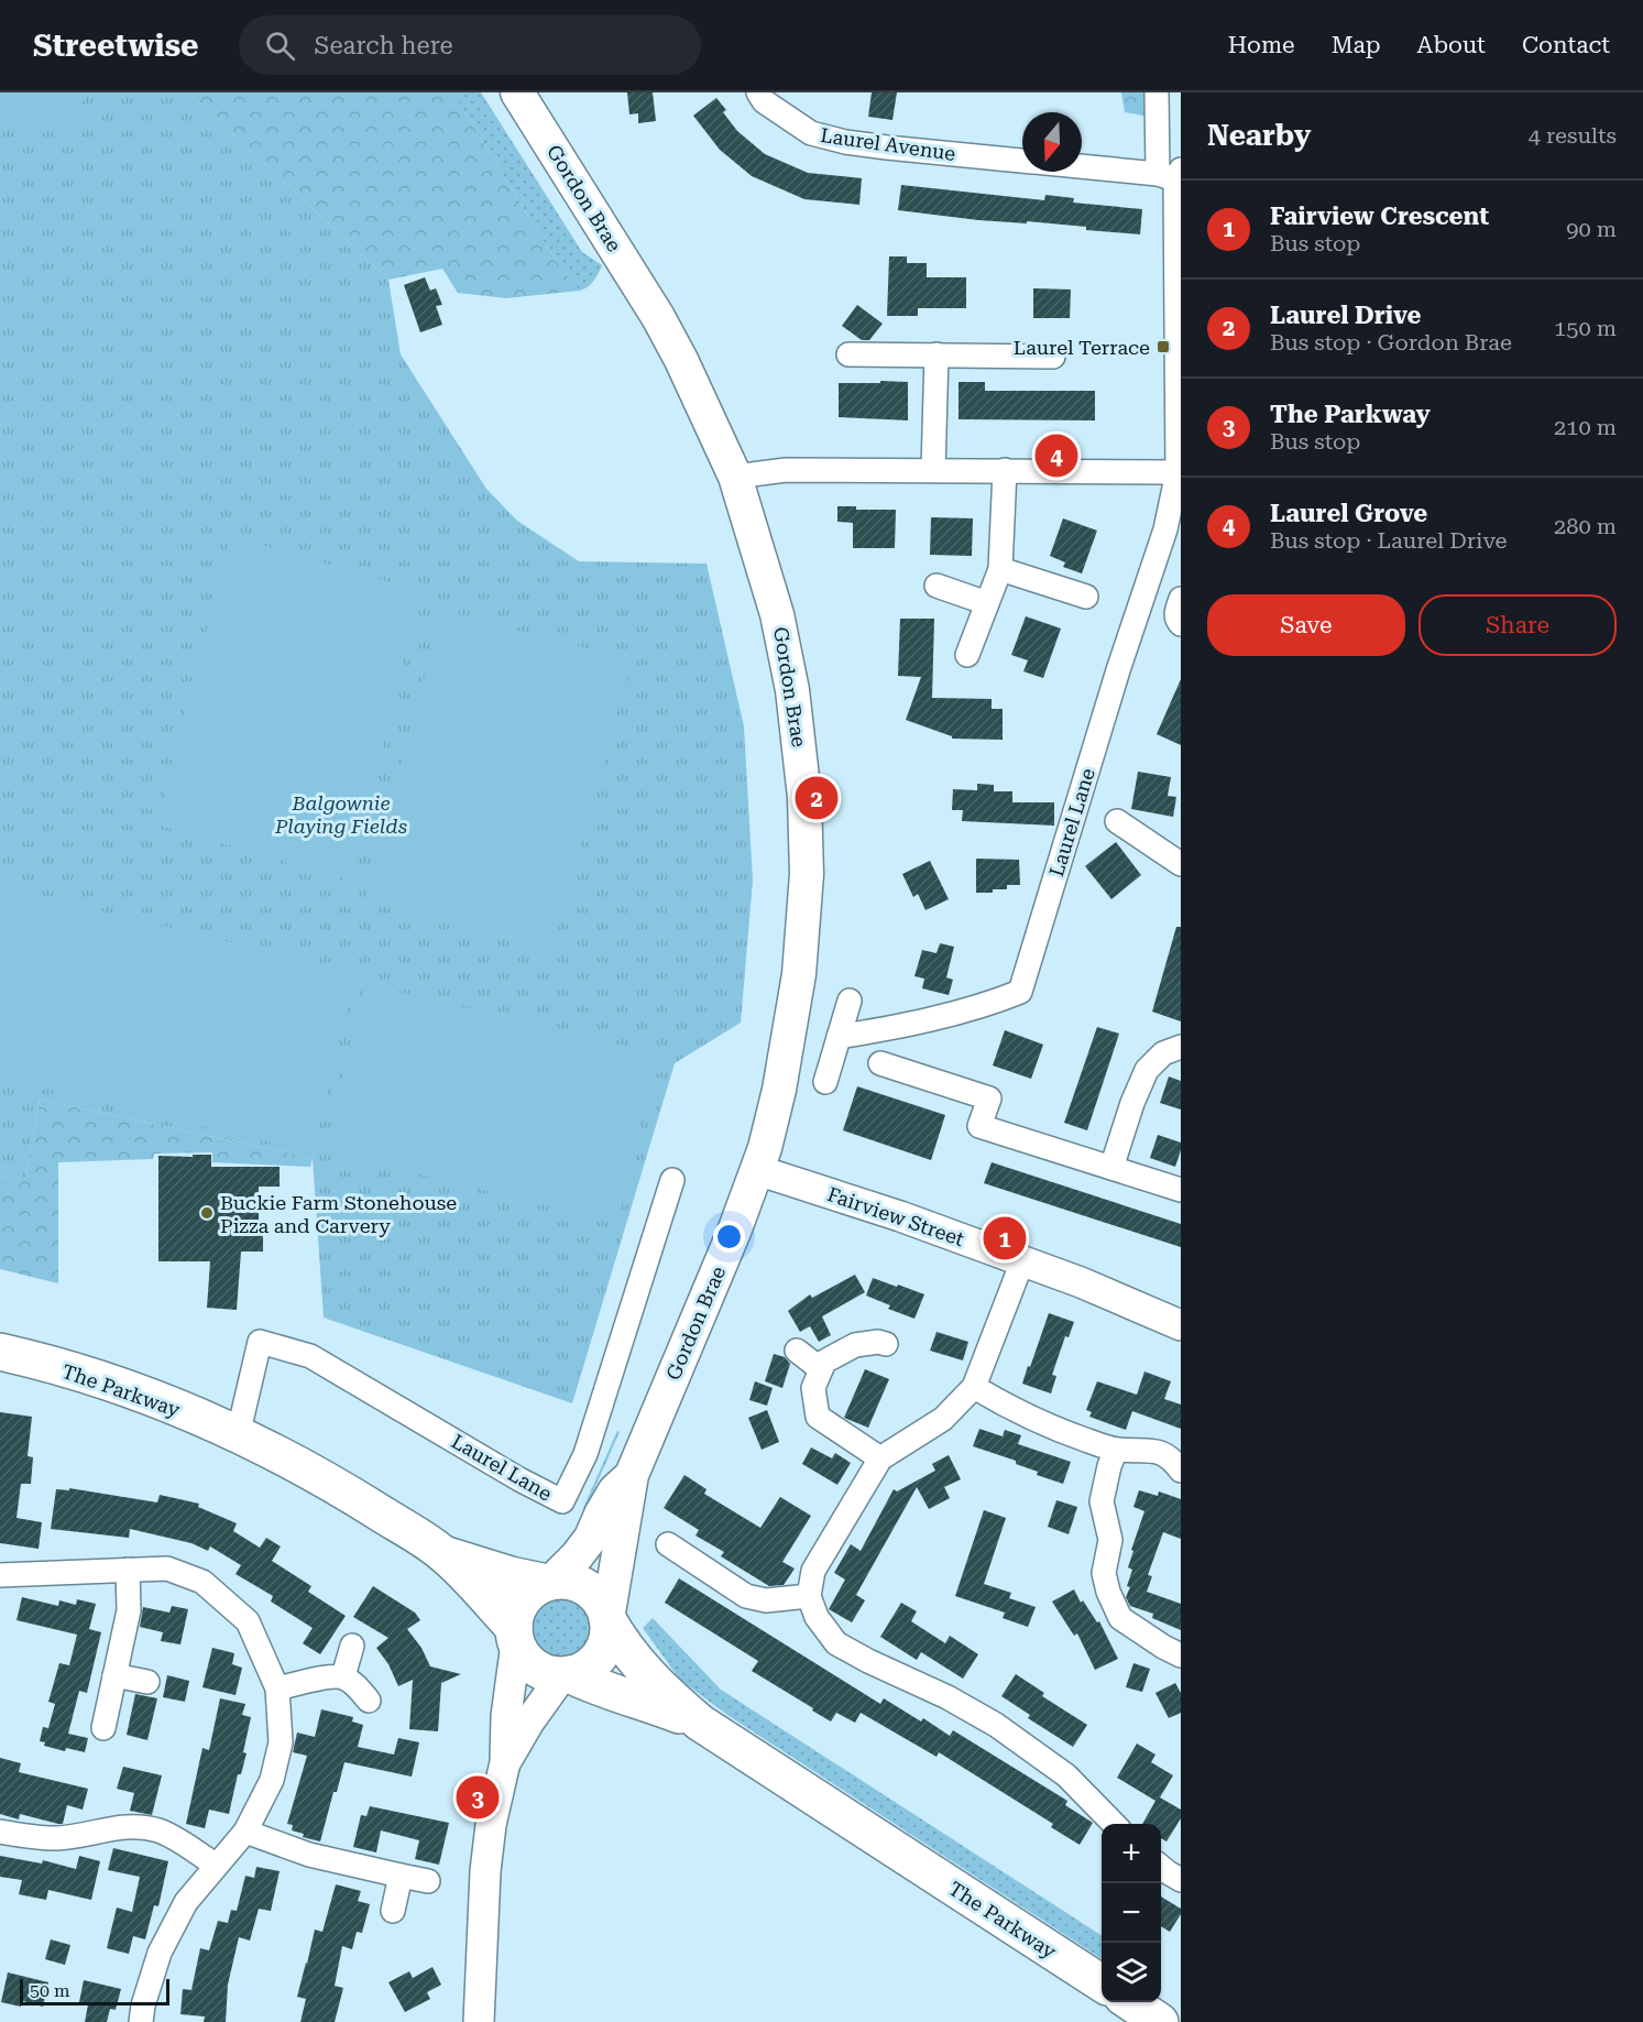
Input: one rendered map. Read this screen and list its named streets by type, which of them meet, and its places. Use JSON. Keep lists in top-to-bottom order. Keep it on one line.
{"streets":{"main road":["Gordon Brae","The Parkway"],"street":["Laurel Avenue","Laurel Lane","Fairview Street"]},"crossings":[["Gordon Brae","Fairview Street"],["Gordon Brae","The Parkway"],["Laurel Lane","The Parkway"]],"parks":["Balgownie Playing Fields"],"places":{"transit":["Laurel Terrace"],"other":["Buckie Farm Stonehouse Pizza and Carvery"]},"scale_bar":"50 m","north":"bottom","page":{"header":"Streetwise","search":"Search here","nav":["Home","Map","About","Contact"],"heading":["Nearby","4 results"],"list":[{"mark":"1","name":"Fairview Crescent","note":"Bus stop","value":"90 m"},{"mark":"2","name":"Laurel Drive","note":"Bus stop · Gordon Brae","value":"150 m"},{"mark":"3","name":"The Parkway","note":"Bus stop","value":"210 m"},{"mark":"4","name":"Laurel Grove","note":"Bus stop · Laurel Drive","value":"280 m"}],"pins":["4","2","1","3"],"buttons":["Save","Share"],"map_buttons":["+","−"],"scale":"50 m"}}
